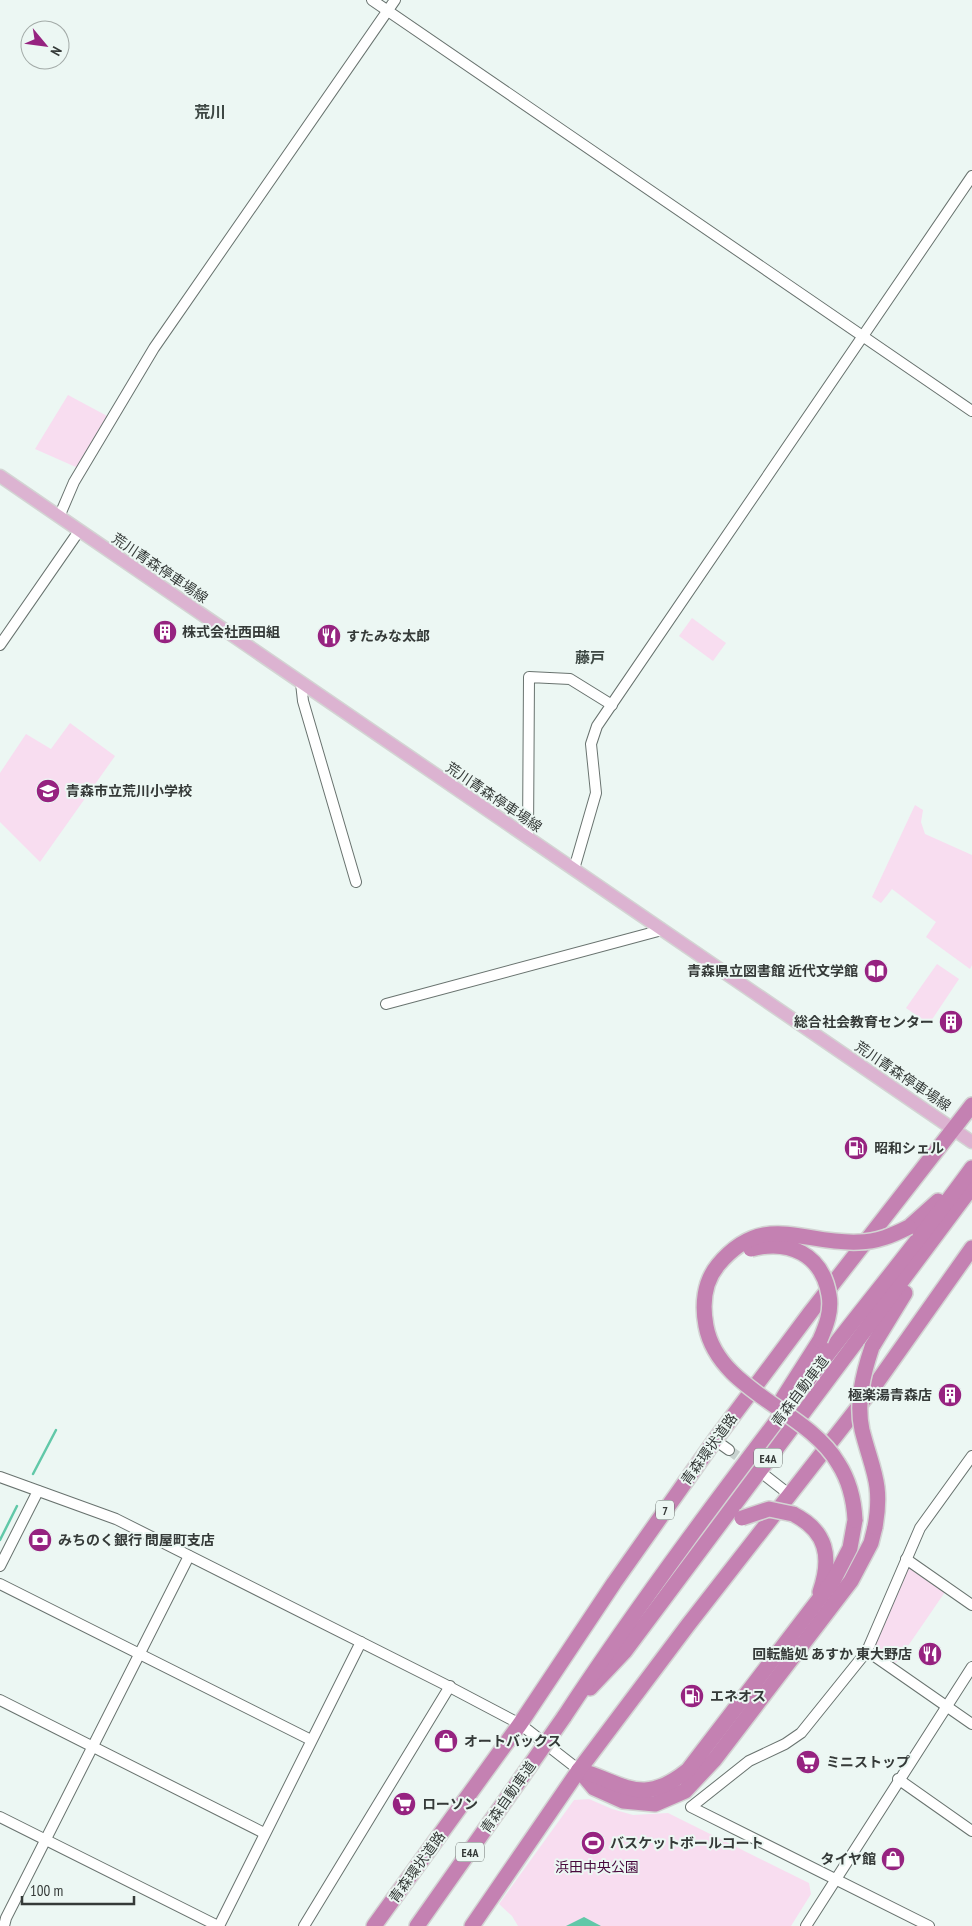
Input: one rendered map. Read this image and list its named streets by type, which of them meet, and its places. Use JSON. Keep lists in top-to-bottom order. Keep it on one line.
{"streets":{"highway":["青森自動車道","青森環状道路","E4A","7"],"main road":["荒川青森停車場線"]},"crossings":[["荒川青森停車場線","青森環状道路"]],"districts":["荒川","藤戸"],"parks":["浜田中央公園"],"places":{"building":["株式会社西田組","総合社会教育センター","極楽湯青森店"],"restaurant":["すたみな太郎","回転鮨処 あすか 東大野店"],"school or university":["青森市立荒川小学校"],"library":["青森県立図書館 近代文学館"],"fuel station":["昭和シェル","エネオス"],"bank":["みちのく銀行 問屋町支店"],"shop":["オートバックス","タイヤ館"],"supermarket":["ミニストップ","ローソン"],"sports":["バスケットボールコート"]},"scale_bar":"100 m","north":"bottom right"}
